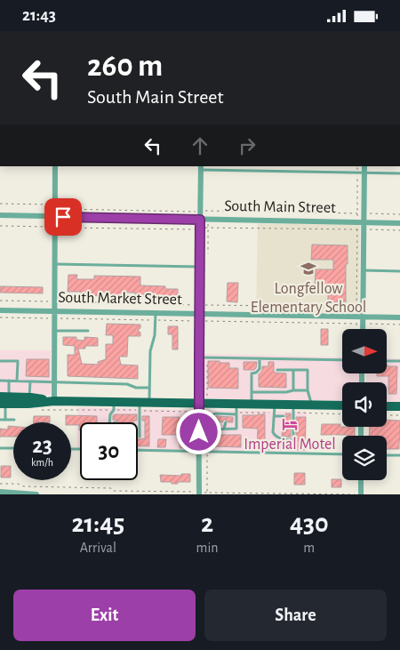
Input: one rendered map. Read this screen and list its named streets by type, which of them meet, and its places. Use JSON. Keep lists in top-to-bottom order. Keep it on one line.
{"streets":{"street":["South Main Street","South Market Street"]},"places":{"school or university":["Longfellow Elementary School"],"hotel":["Imperial Motel"]},"north":"right","page":{"status":"21:43","turn":["260 m","South Main Street"],"speed":"23 km/h","limit":"30","eta":["21:45","Arrival","2","min","430","m"],"buttons":["Exit","Share"]}}
